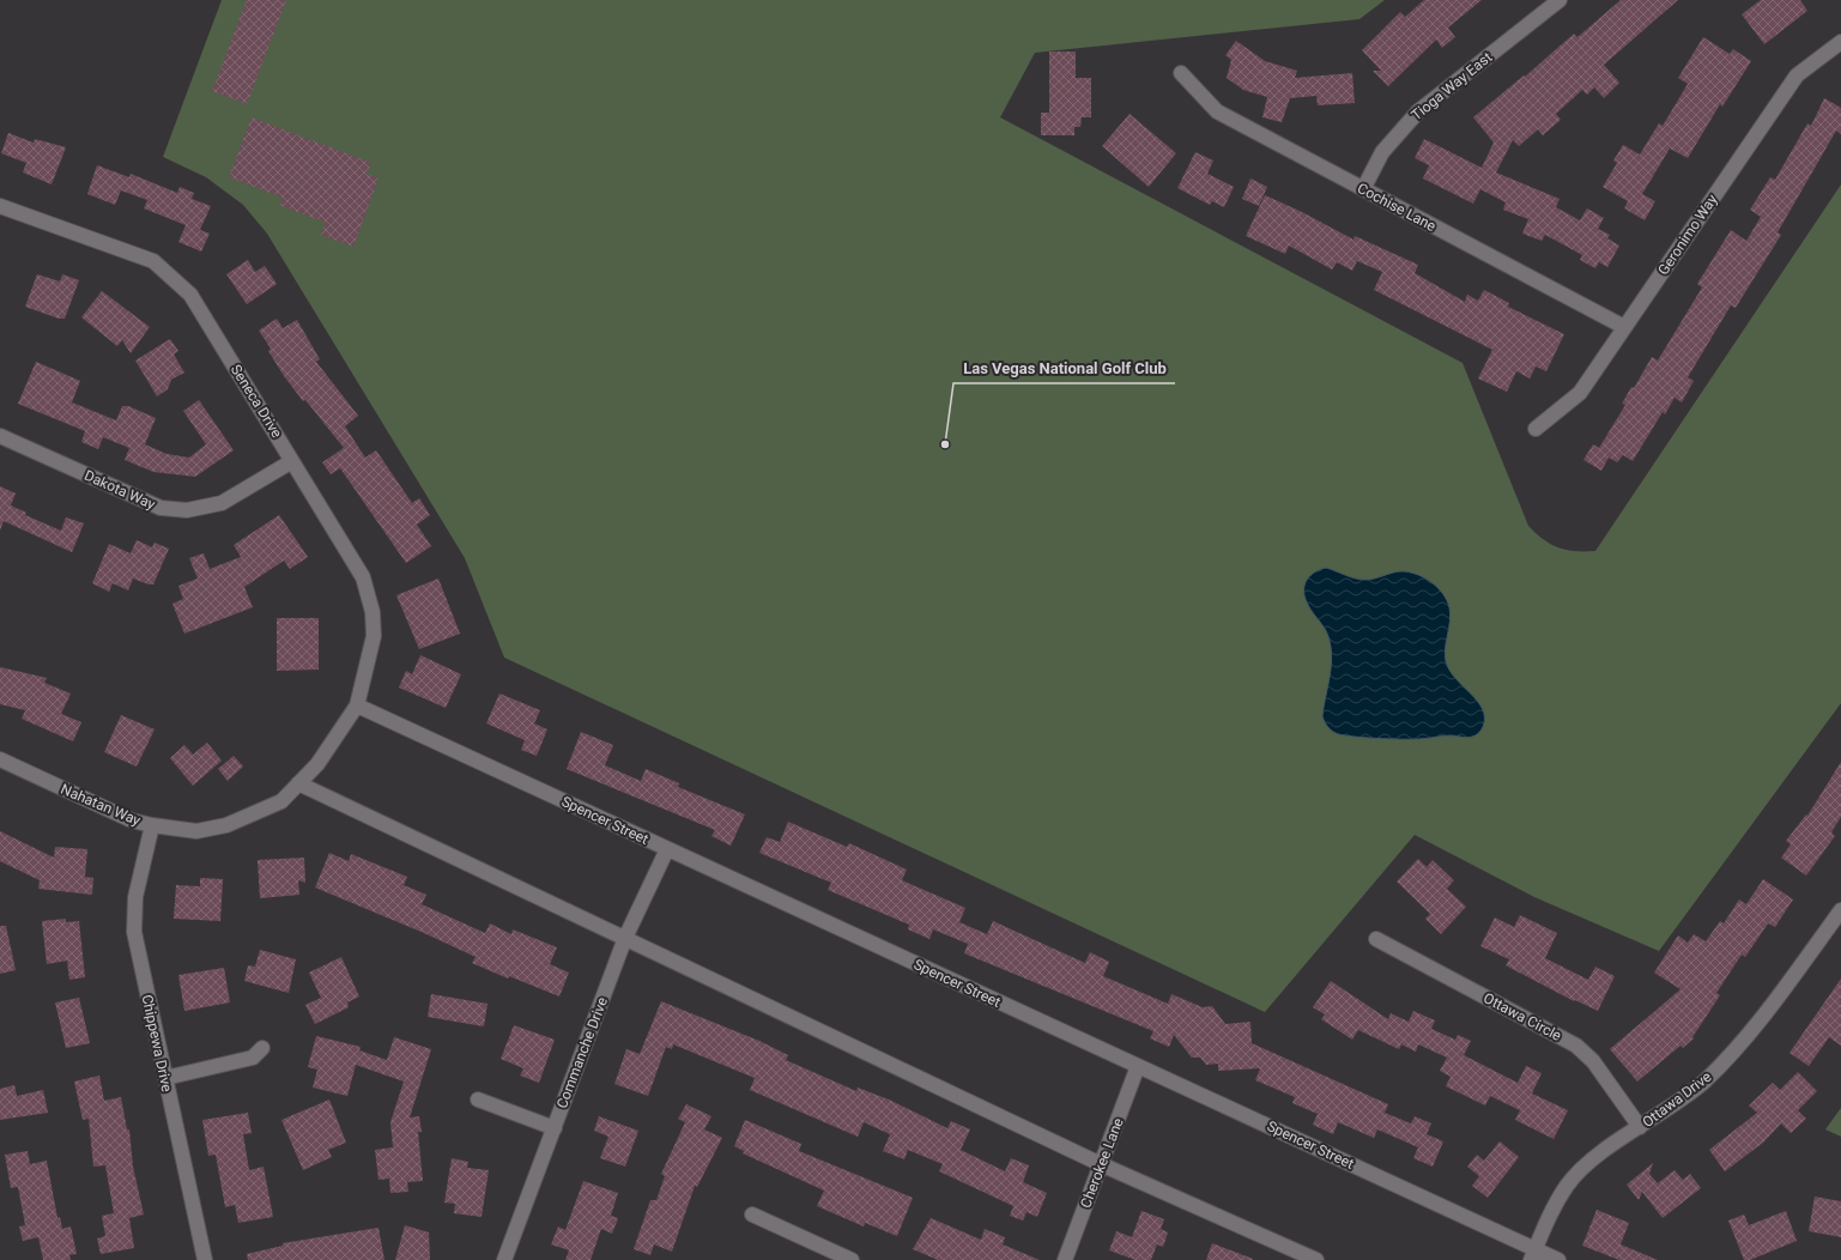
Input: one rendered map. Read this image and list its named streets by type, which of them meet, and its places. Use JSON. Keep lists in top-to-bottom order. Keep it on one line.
{"streets":{"street":["Tioga Way East","Cochise Lane","Geronimo Way","Seneca Drive","Dakota Way","Nahatan Way","Spencer Street","Ottawa Circle","Chippewa Drive","Commanche Drive","Ottawa Drive","Cherokee Lane"]},"crossings":[["Tioga Way East","Cochise Lane"],["Cochise Lane","Geronimo Way"],["Seneca Drive","Dakota Way"],["Seneca Drive","Nahatan Way"],["Seneca Drive","Spencer Street"],["Nahatan Way","Spencer Street"],["Nahatan Way","Chippewa Drive"],["Spencer Street","Commanche Drive"],["Spencer Street","Ottawa Drive"],["Spencer Street","Cherokee Lane"],["Ottawa Circle","Ottawa Drive"]],"places":["Las Vegas National Golf Club"]}
